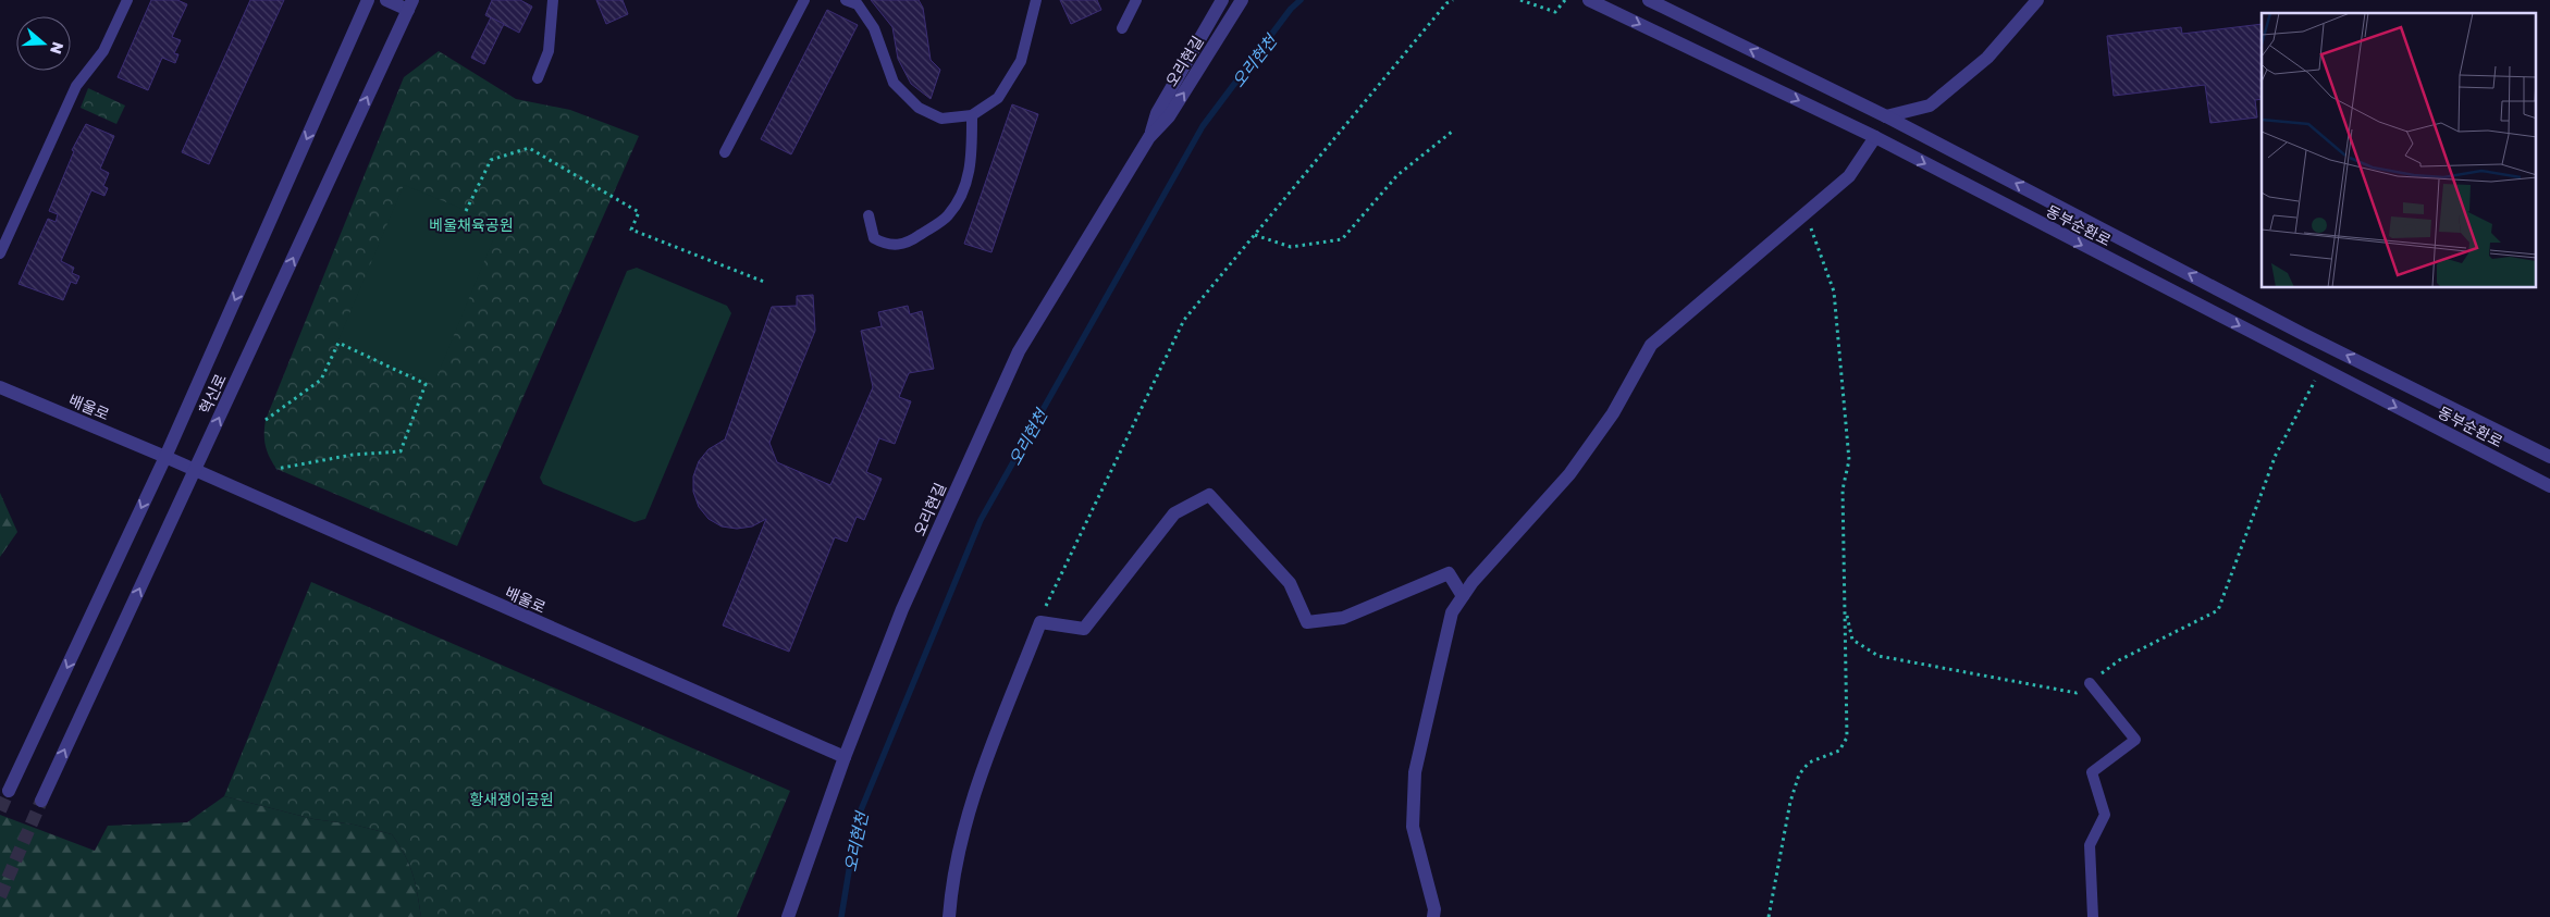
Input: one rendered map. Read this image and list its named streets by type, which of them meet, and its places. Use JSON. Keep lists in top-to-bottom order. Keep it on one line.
{"streets":{"street":["오리현길","동부순환로","혁신로","배울로"]},"crossings":[["오리현길","배울로"],["혁신로","배울로"]],"water":["오리현천"],"parks":["베울채육공원","황새쟁이공원"],"north":"right"}
